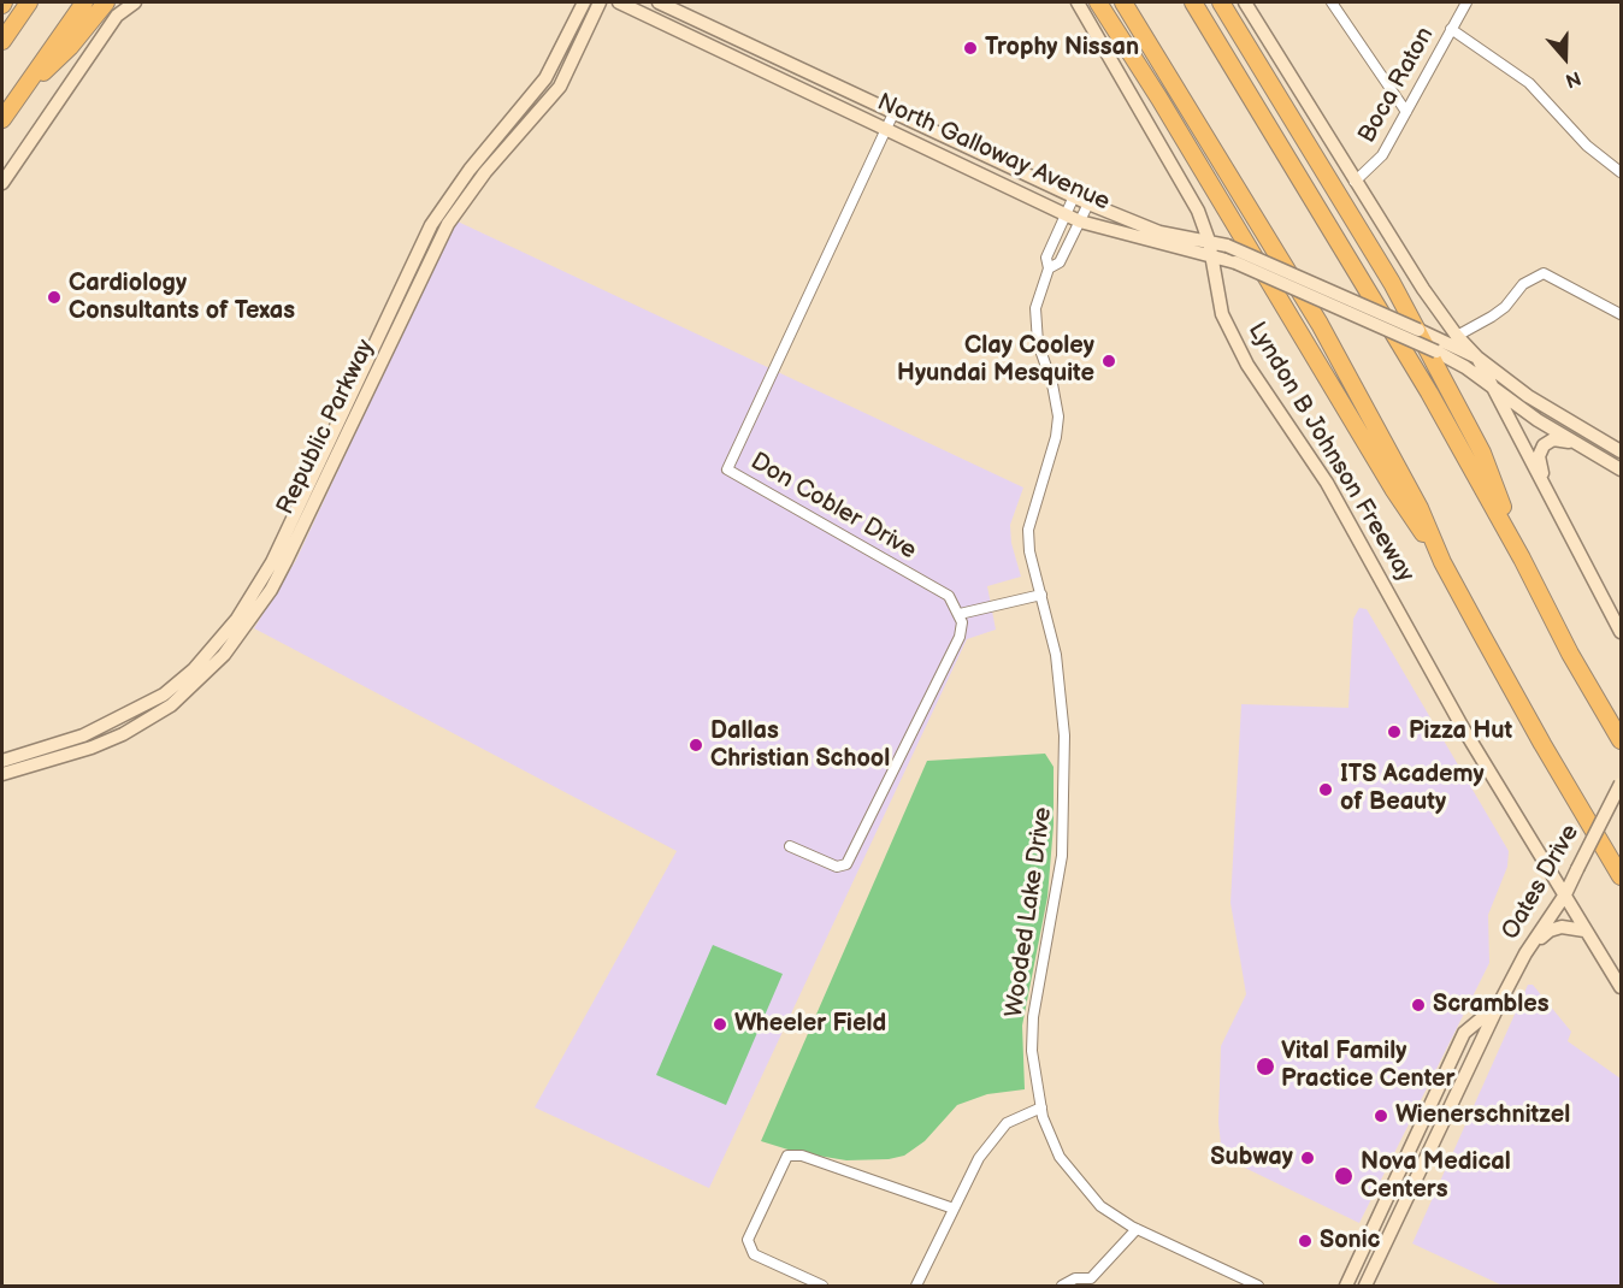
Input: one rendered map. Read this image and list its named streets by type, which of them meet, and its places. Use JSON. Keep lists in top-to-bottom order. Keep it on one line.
{"streets":{"highway":["Lyndon B Johnson Freeway"],"main road":["North Galloway Avenue","Republic Parkway","Oates Drive"],"street":["Boca Raton","Don Cobler Drive","Wooded Lake Drive"]},"crossings":[["North Galloway Avenue","Lyndon B Johnson Freeway"],["North Galloway Avenue","Don Cobler Drive"],["North Galloway Avenue","Wooded Lake Drive"],["Lyndon B Johnson Freeway","Oates Drive"]],"places":["Trophy Nissan","Cardiology Consultants of Texas","Clay Cooley Hyundai Mesquite","Pizza Hut","Dallas Christian School","ITS Academy of Beauty","Scrambles","Wheeler Field","Vital Family Practice Center","Wienerschnitzel","Subway","Nova Medical Centers","Sonic"],"north":"bottom"}
